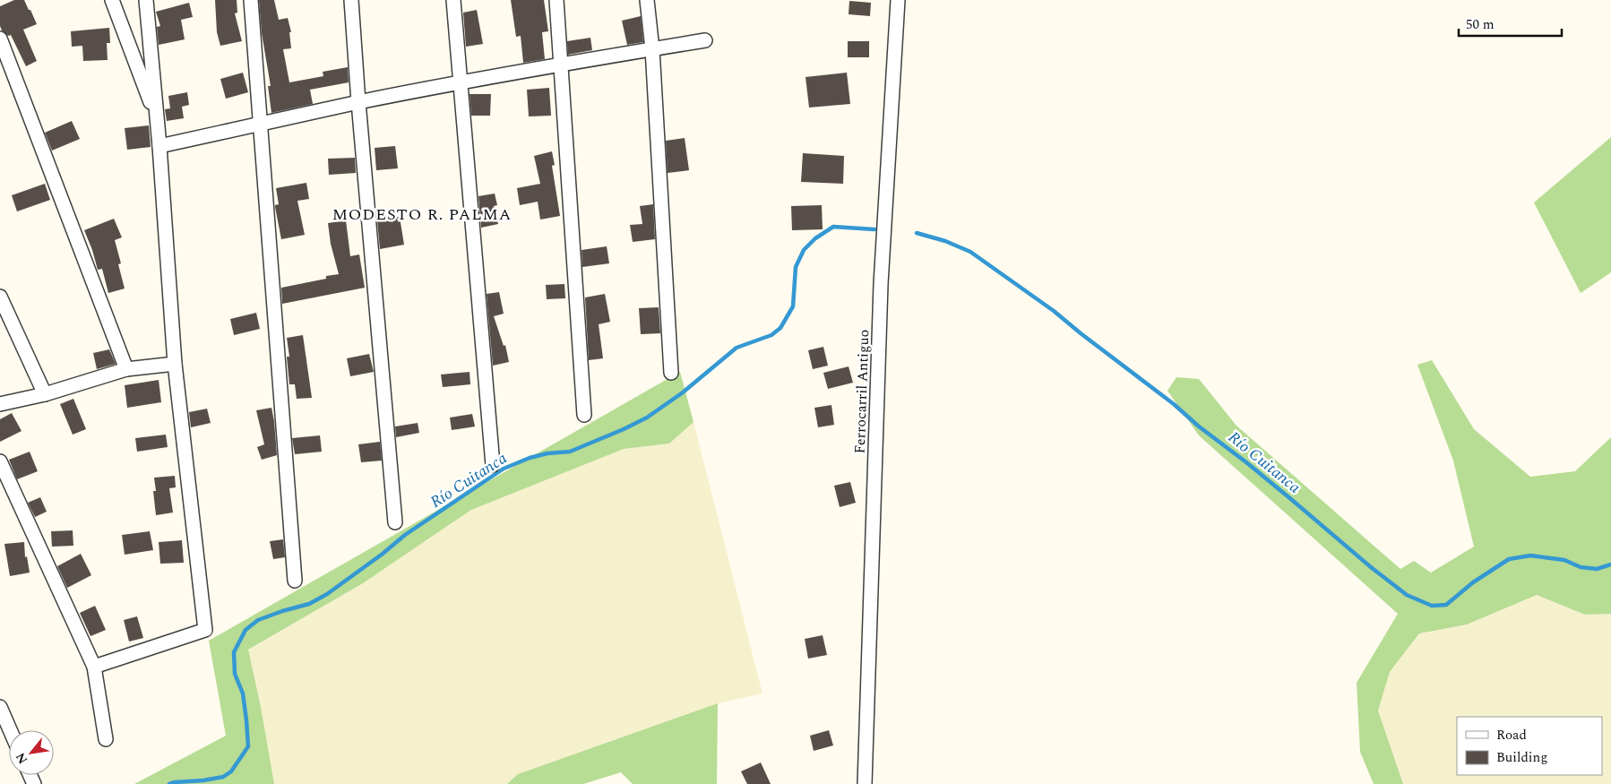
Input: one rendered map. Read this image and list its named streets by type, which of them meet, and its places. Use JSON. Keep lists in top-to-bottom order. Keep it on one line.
{"streets":{"street":["Ferrocarril Antiguo"]},"districts":["MODESTO R. PALMA"],"water":["Río Cuitanca"],"legend":["Road","Building"],"scale_bar":"50 m","north":"bottom left"}
